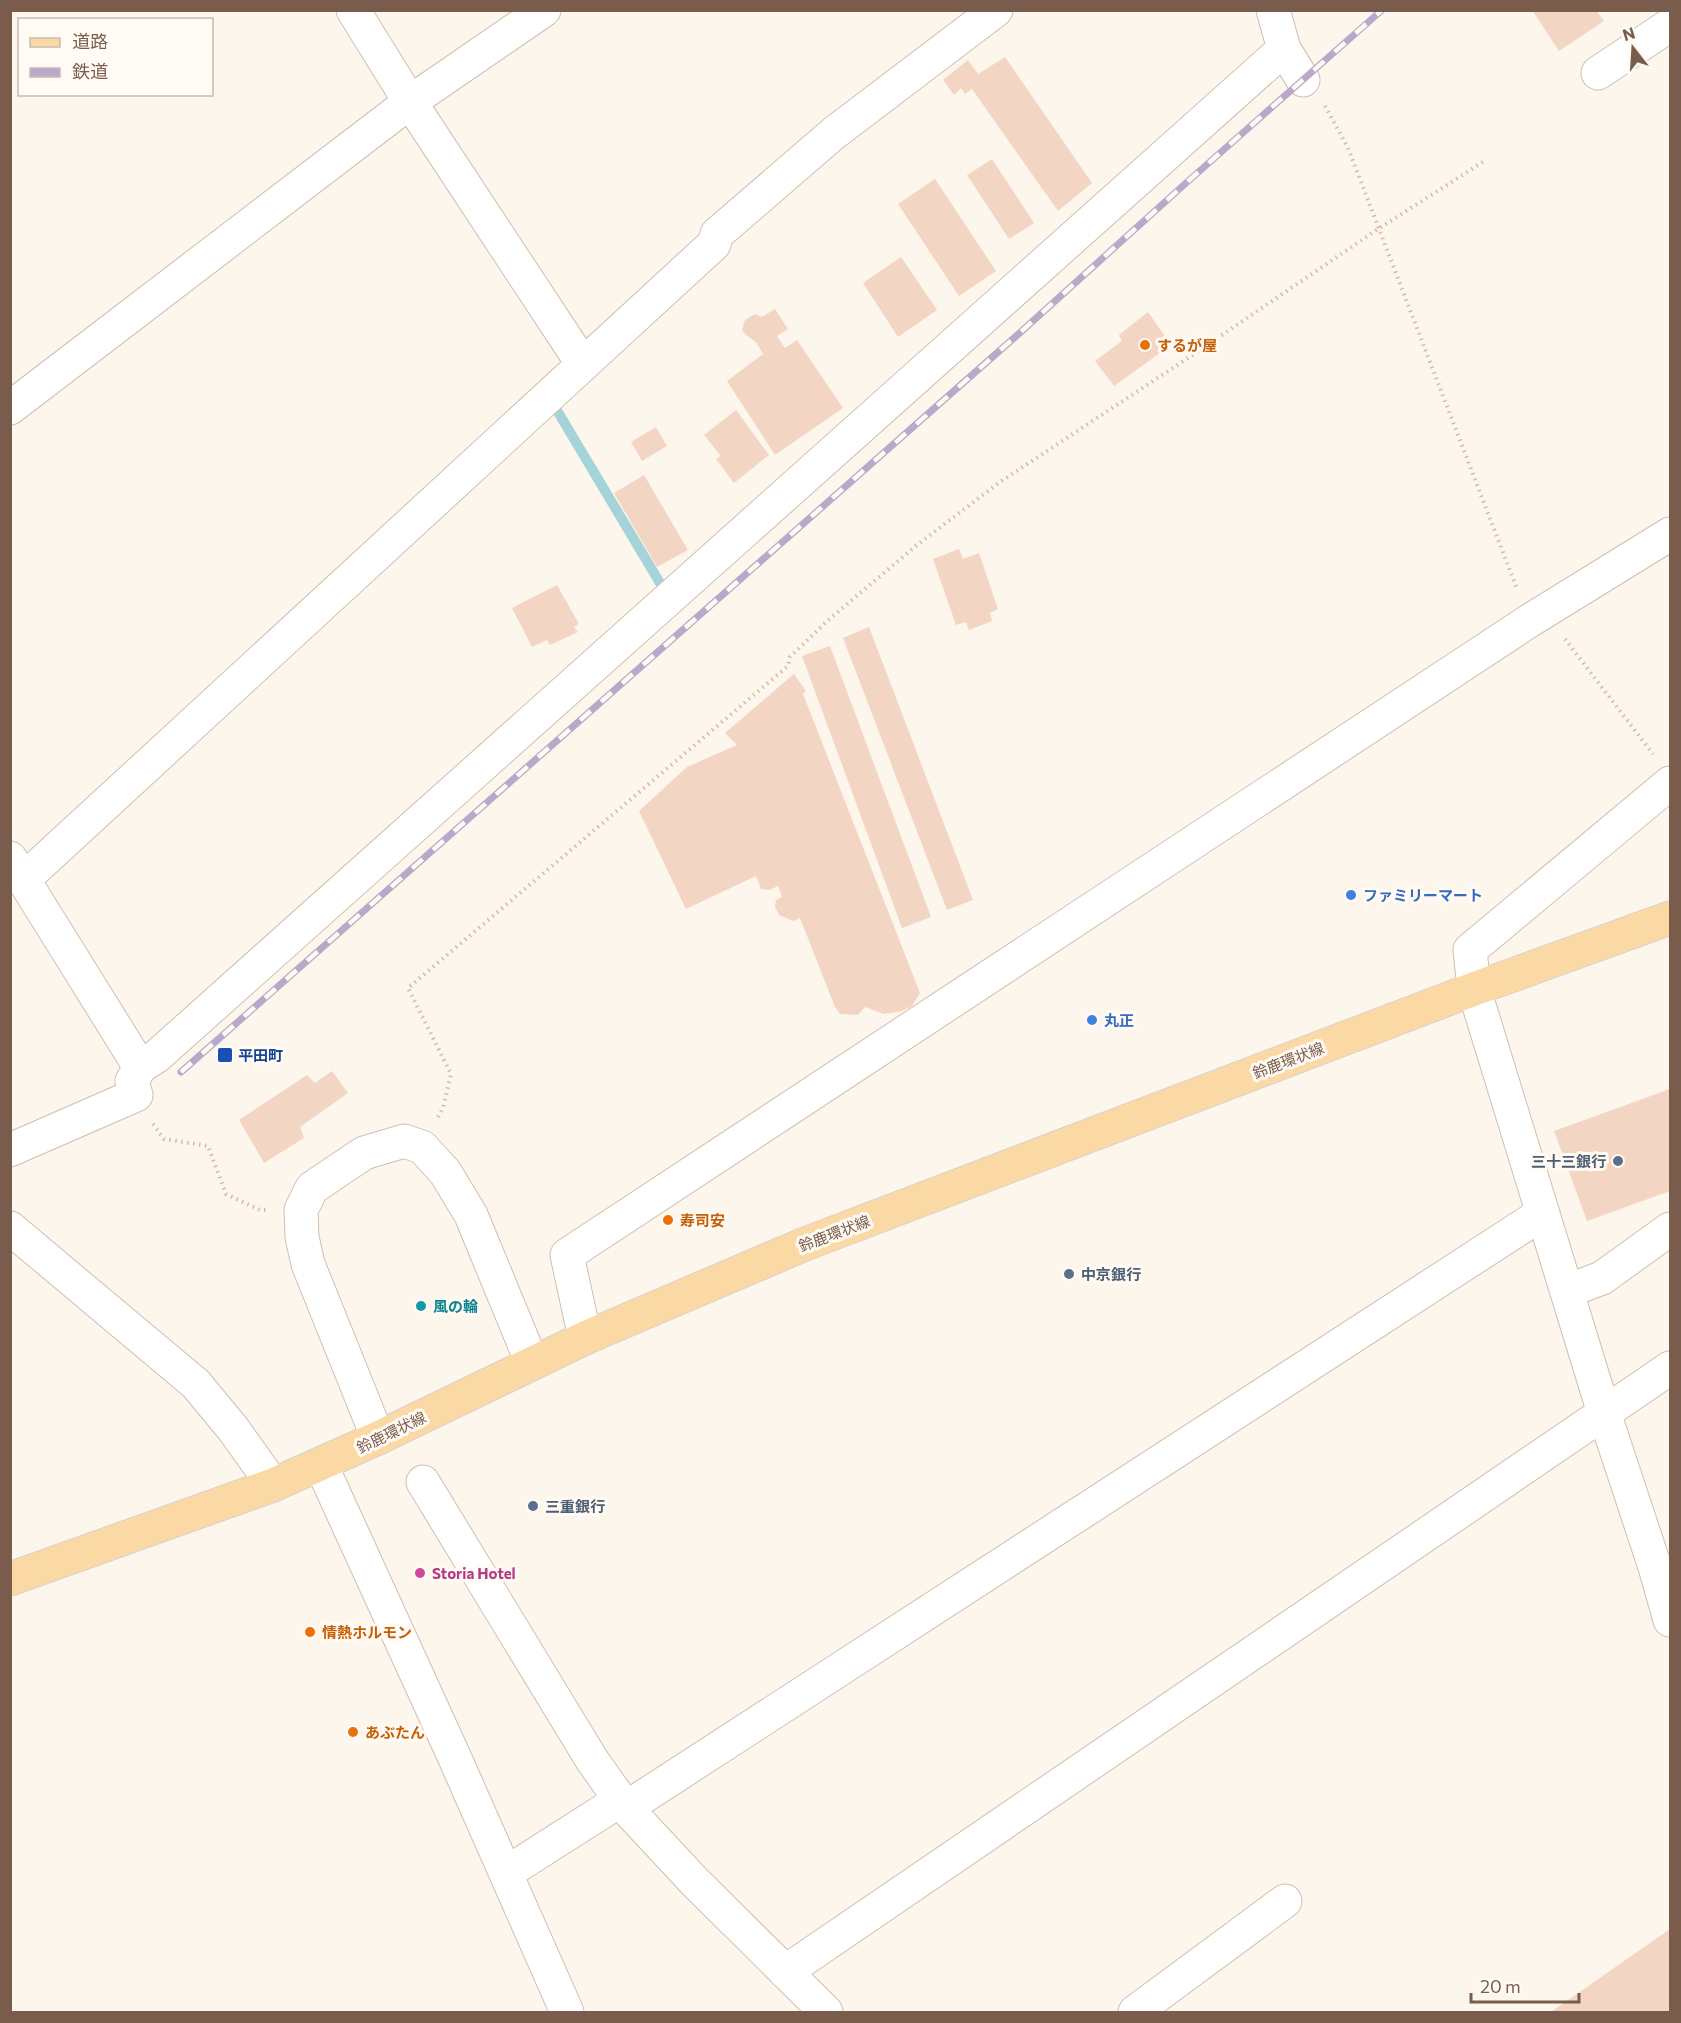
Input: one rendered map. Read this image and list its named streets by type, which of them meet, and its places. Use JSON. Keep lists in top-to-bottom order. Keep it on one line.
{"streets":{"main road":["鈴鹿環状線"]},"places":{"other":["するが屋","ファミリーマート","丸正","三十三銀行","寿司安","中京銀行","風の輪","三重銀行","Storia Hotel","情熱ホルモン","あぶたん"],"transit":["平田町"]},"legend":["道路","鉄道"],"scale_bar":"20 m","north":"top"}
